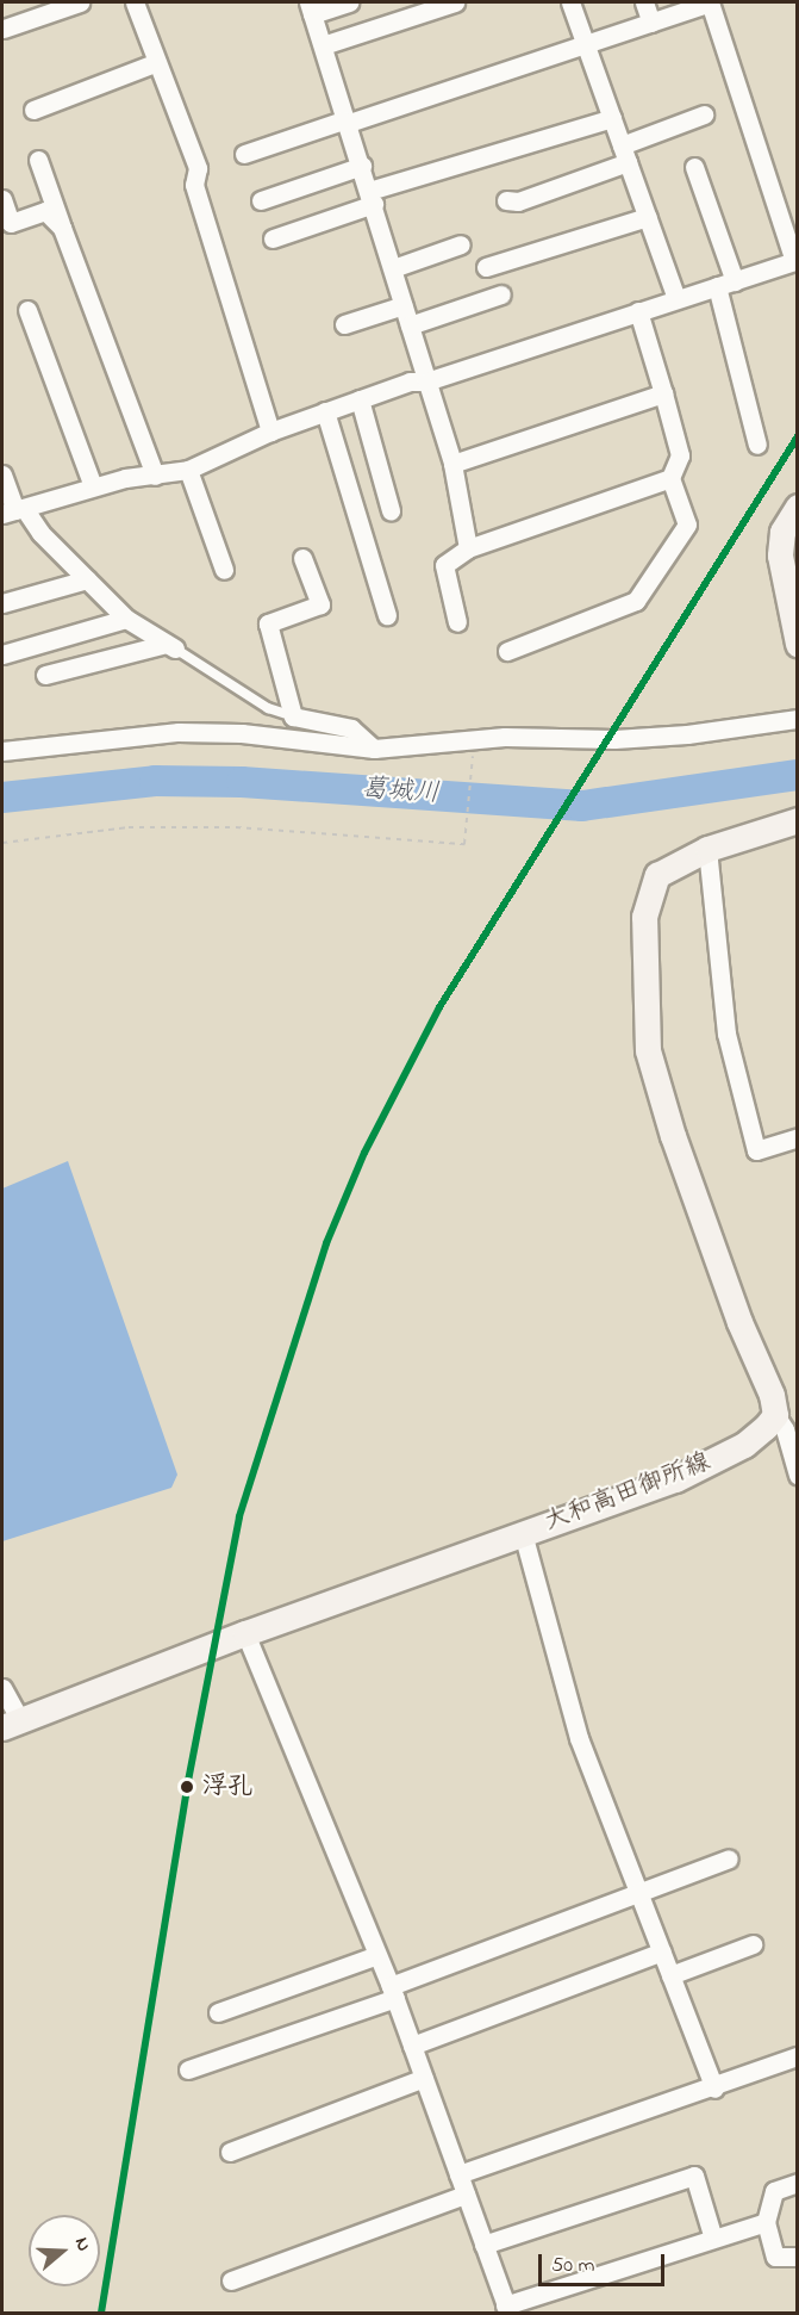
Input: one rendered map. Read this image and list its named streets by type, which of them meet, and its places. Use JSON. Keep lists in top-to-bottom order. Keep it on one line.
{"streets":{"main road":["大和高田御所線"]},"water":["葛城川"],"places":["浮孔"],"scale_bar":"50 m","north":"right"}
